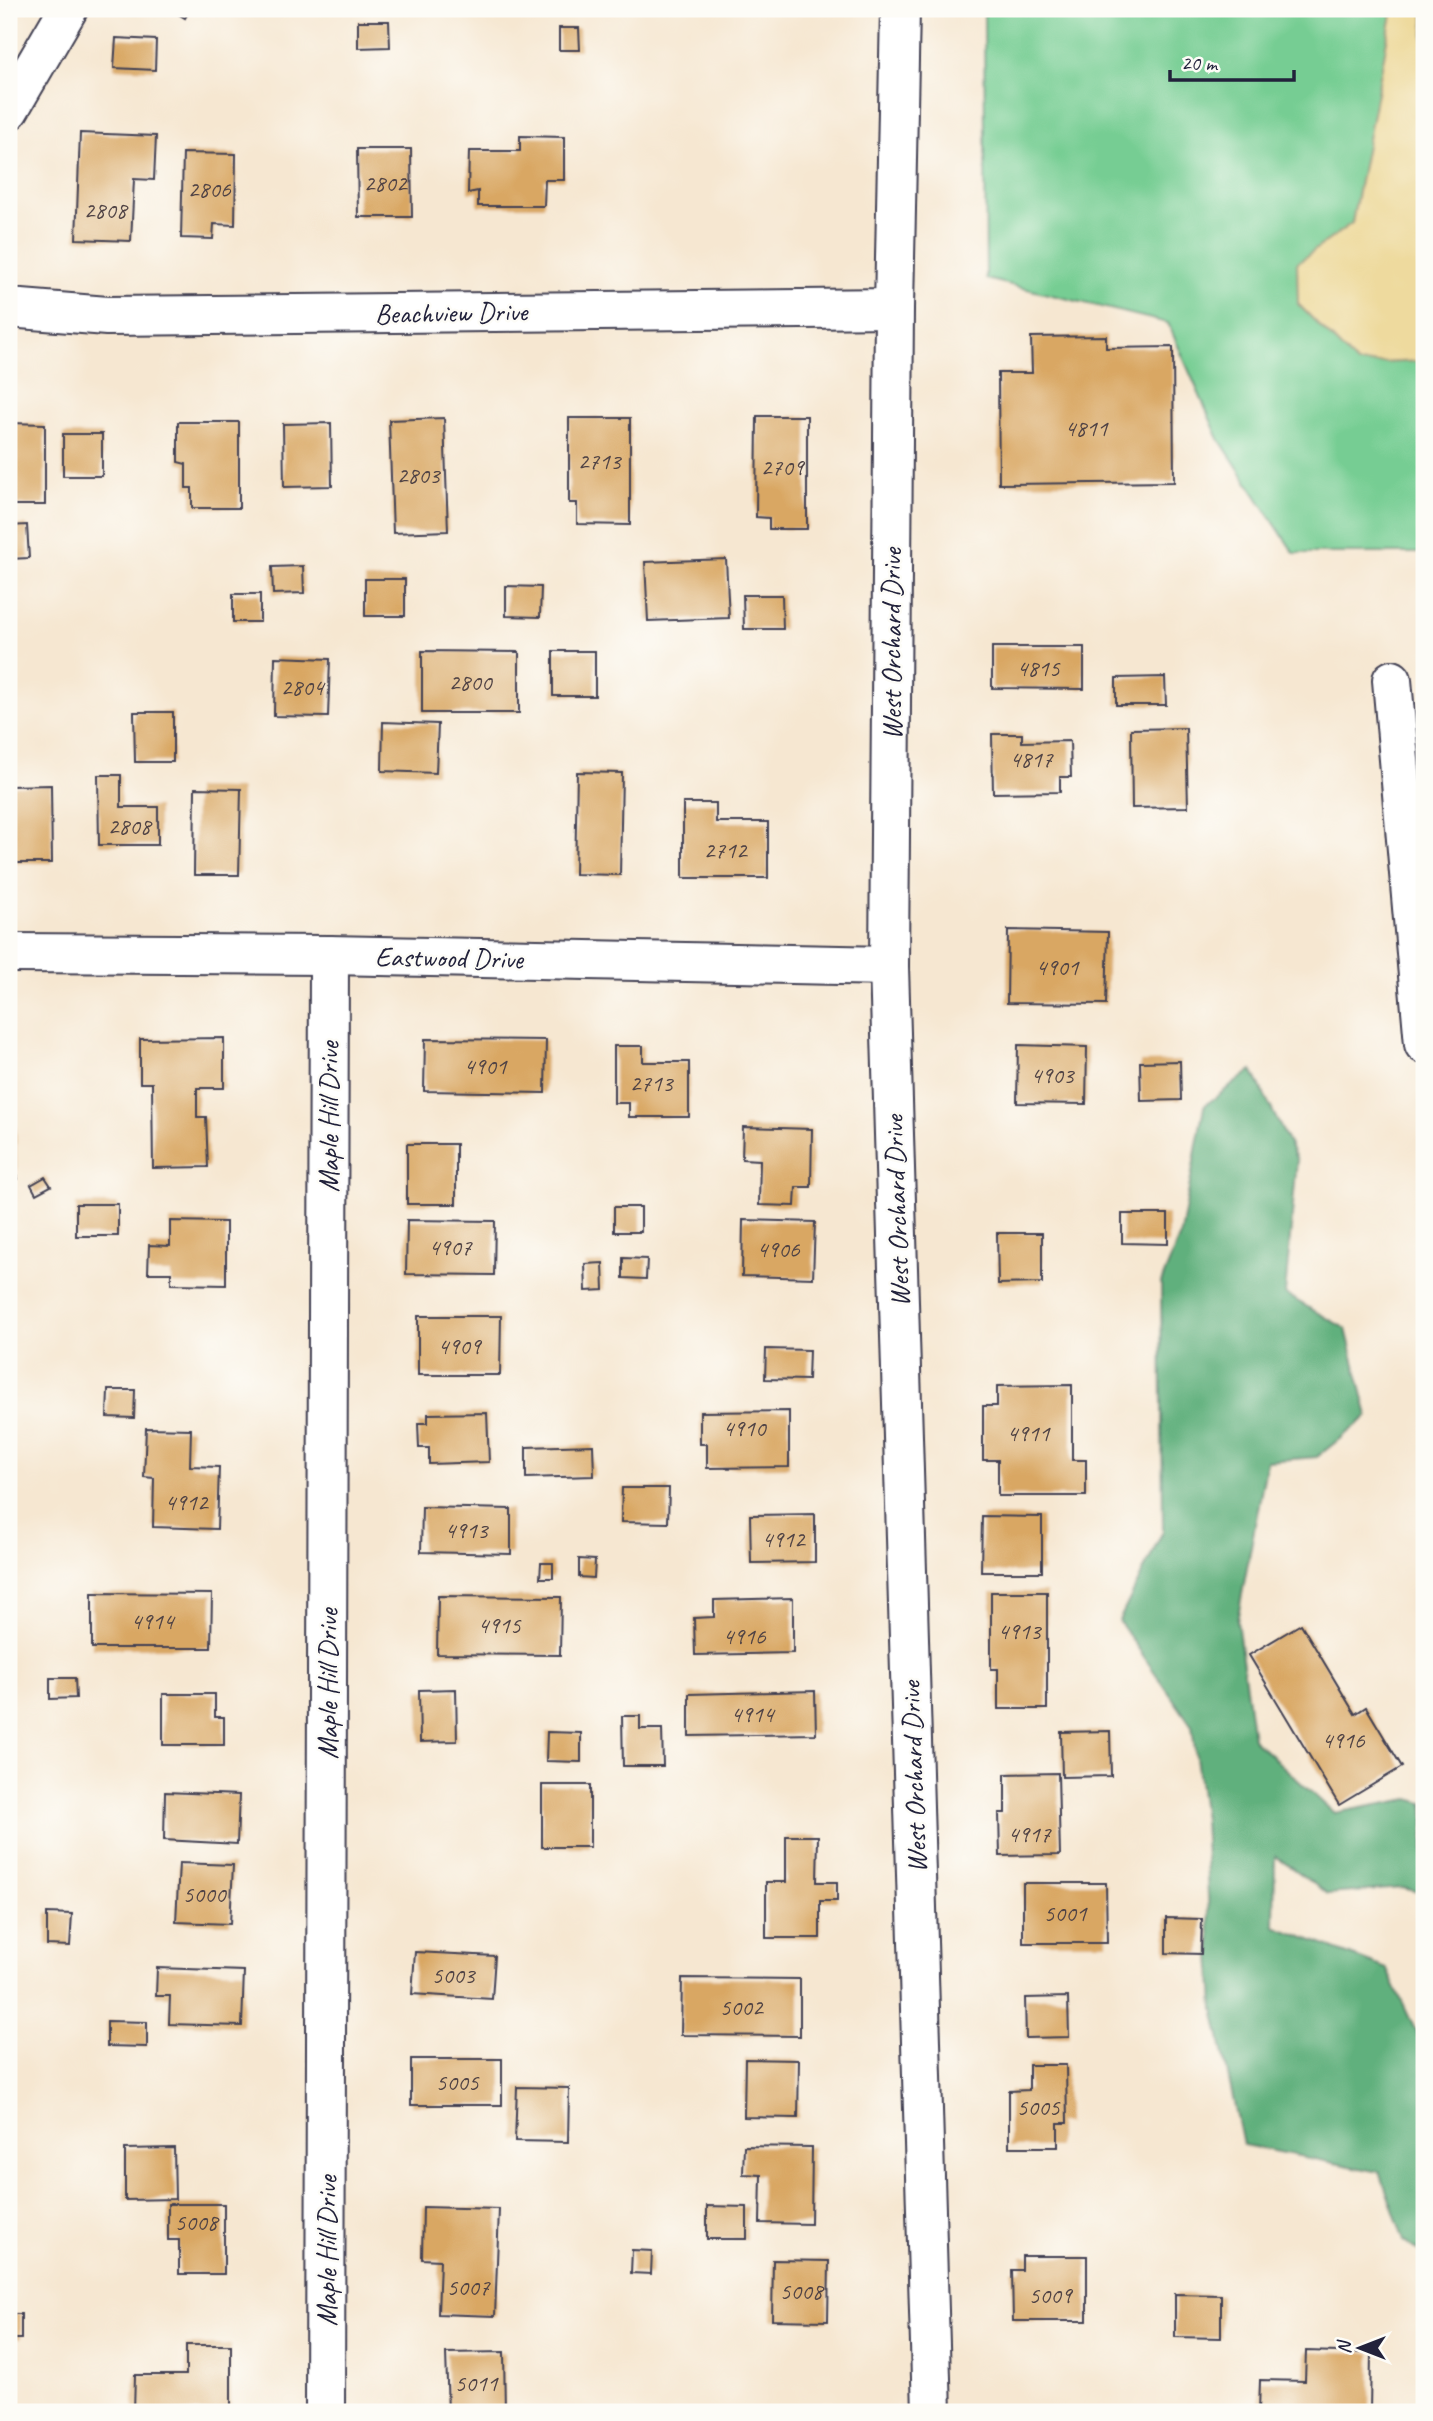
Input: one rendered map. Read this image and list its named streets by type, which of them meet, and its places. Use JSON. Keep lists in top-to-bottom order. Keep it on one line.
{"streets":{"street":["Beachview Drive","West Orchard Drive","Eastwood Drive","Maple Hill Drive"]},"crossings":[["Beachview Drive","West Orchard Drive"],["West Orchard Drive","Eastwood Drive"],["Eastwood Drive","Maple Hill Drive"]],"house_numbers":["2802","2806","2808","4811","2713","2709","2803","4815","2800","2804","4817","2808","2712","4901","4901","4903","2713","4907","4906","4909","4910","4911","4912","4913","4912","4914","4915","4913","4916","4914","4916","4917","5000","5001","5003","5002","5005","5005","5008","5007","5008","5009","5011"],"scale_bar":"20 m","north":"left"}
